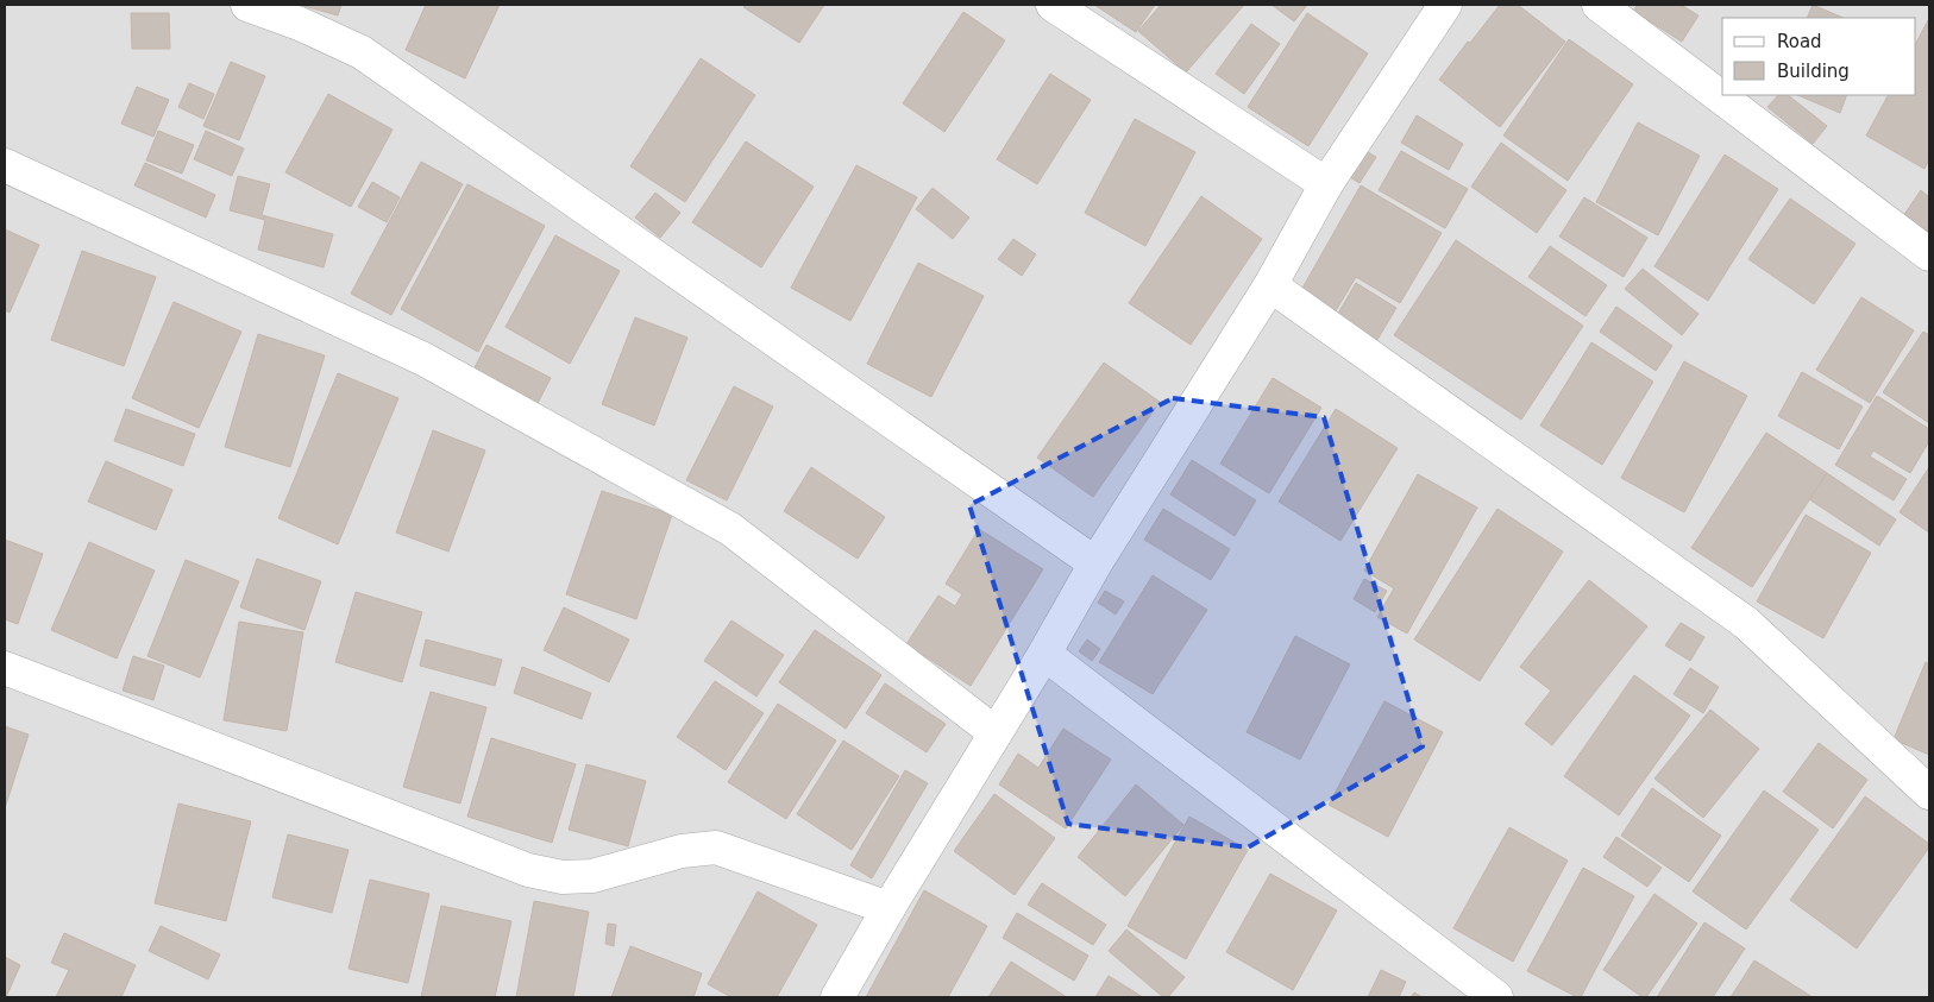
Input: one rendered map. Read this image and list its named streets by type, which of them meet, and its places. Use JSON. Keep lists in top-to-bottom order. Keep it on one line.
{"legend":["Road","Building"]}
